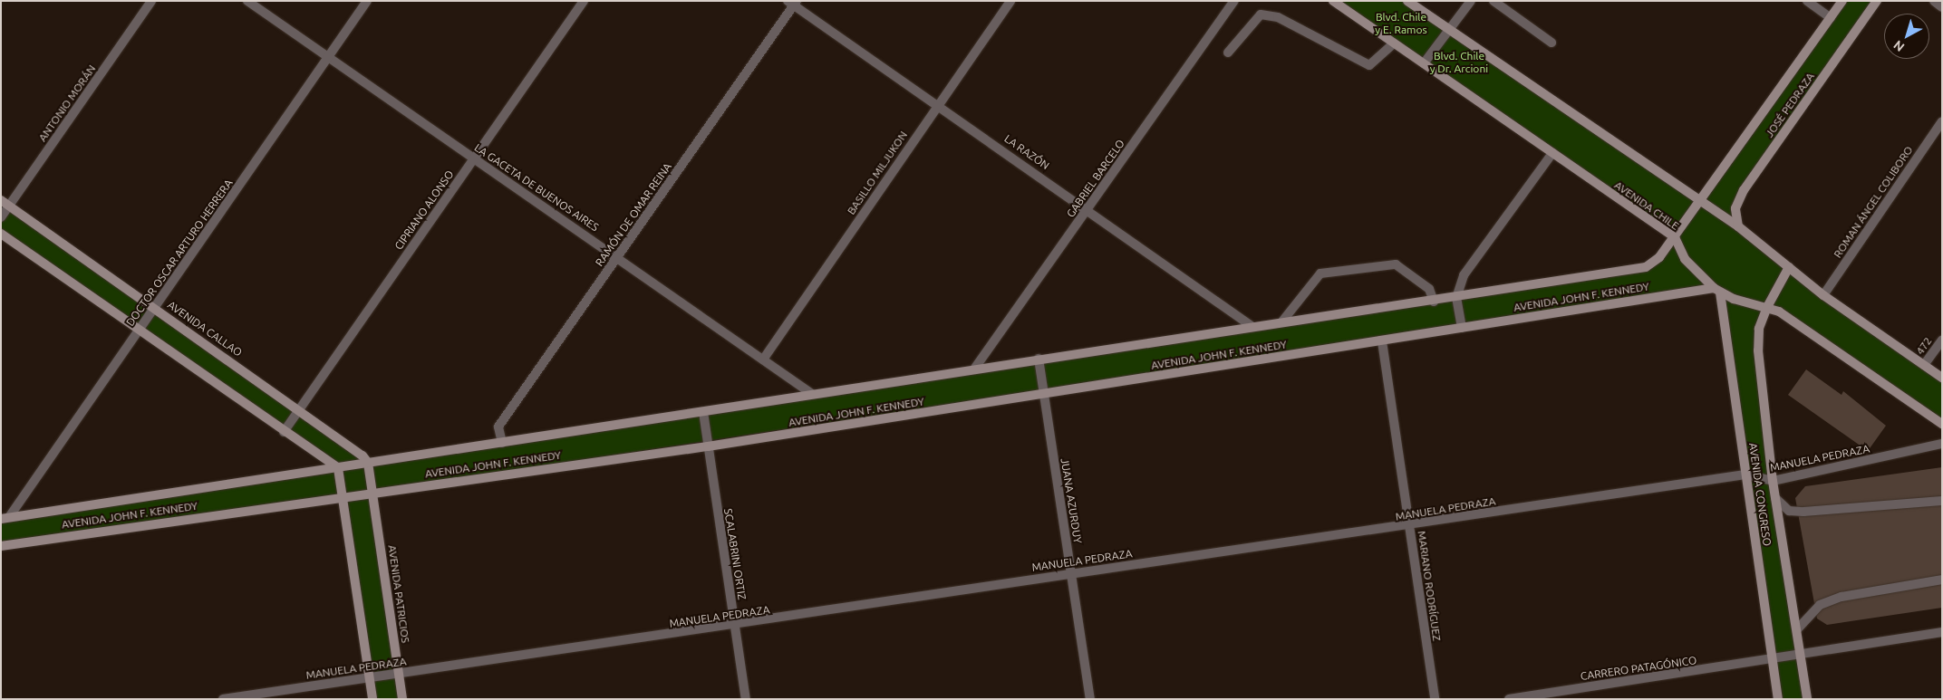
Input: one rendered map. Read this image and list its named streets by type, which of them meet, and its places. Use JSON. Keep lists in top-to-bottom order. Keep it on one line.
{"streets":{"main road":["JOSÉ PEDRAZA","AVENIDA CHILE","AVENIDA JOHN F. KENNEDY","AVENIDA CALLAO","AVENIDA CONGRESO","AVENIDA PATRICIOS"],"street":["ANTONIO MORÁN","LA RAZÓN","BASILLO MILJUKON","GABRIEL BARCELO","LA GACETA DE BUENOS AIRES","ROMAN ÁNGEL COLIBORO","CIPRIANO ALONSO","RAMÓN DE OMAR REINA","DOCTOR OSCAR ARTURO HERRERA","472","MANUELA PEDRAZA","JUANA AZURDUY","SCALABRINI ORTIZ","MARIANO RODRÍGUEZ","CARRERO PATAGÓNICO"]},"crossings":[["ANTONIO MORÁN","AVENIDA CALLAO"],["JOSÉ PEDRAZA","AVENIDA JOHN F. KENNEDY"],["LA RAZÓN","BASILLO MILJUKON"],["LA RAZÓN","GABRIEL BARCELO"],["LA RAZÓN","RAMÓN DE OMAR REINA"],["LA RAZÓN","AVENIDA JOHN F. KENNEDY"],["BASILLO MILJUKON","LA GACETA DE BUENOS AIRES"],["GABRIEL BARCELO","AVENIDA JOHN F. KENNEDY"],["LA GACETA DE BUENOS AIRES","CIPRIANO ALONSO"],["LA GACETA DE BUENOS AIRES","RAMÓN DE OMAR REINA"],["LA GACETA DE BUENOS AIRES","DOCTOR OSCAR ARTURO HERRERA"],["LA GACETA DE BUENOS AIRES","AVENIDA JOHN F. KENNEDY"],["AVENIDA CHILE","AVENIDA JOHN F. KENNEDY"],["AVENIDA CHILE","AVENIDA CONGRESO"],["CIPRIANO ALONSO","AVENIDA CALLAO"],["RAMÓN DE OMAR REINA","AVENIDA JOHN F. KENNEDY"],["DOCTOR OSCAR ARTURO HERRERA","AVENIDA JOHN F. KENNEDY"],["DOCTOR OSCAR ARTURO HERRERA","AVENIDA CALLAO"],["AVENIDA JOHN F. KENNEDY","AVENIDA CALLAO"],["AVENIDA JOHN F. KENNEDY","AVENIDA CONGRESO"],["AVENIDA JOHN F. KENNEDY","JUANA AZURDUY"],["AVENIDA JOHN F. KENNEDY","SCALABRINI ORTIZ"],["AVENIDA JOHN F. KENNEDY","MARIANO RODRÍGUEZ"],["AVENIDA JOHN F. KENNEDY","AVENIDA PATRICIOS"],["MANUELA PEDRAZA","AVENIDA CONGRESO"],["MANUELA PEDRAZA","JUANA AZURDUY"],["MANUELA PEDRAZA","SCALABRINI ORTIZ"],["MANUELA PEDRAZA","MARIANO RODRÍGUEZ"],["MANUELA PEDRAZA","AVENIDA PATRICIOS"],["AVENIDA CONGRESO","CARRERO PATAGÓNICO"]],"parks":["Blvd. Chile y E. Ramos","Blvd. Chile y Dr. Arcioni"],"north":"bottom left"}
